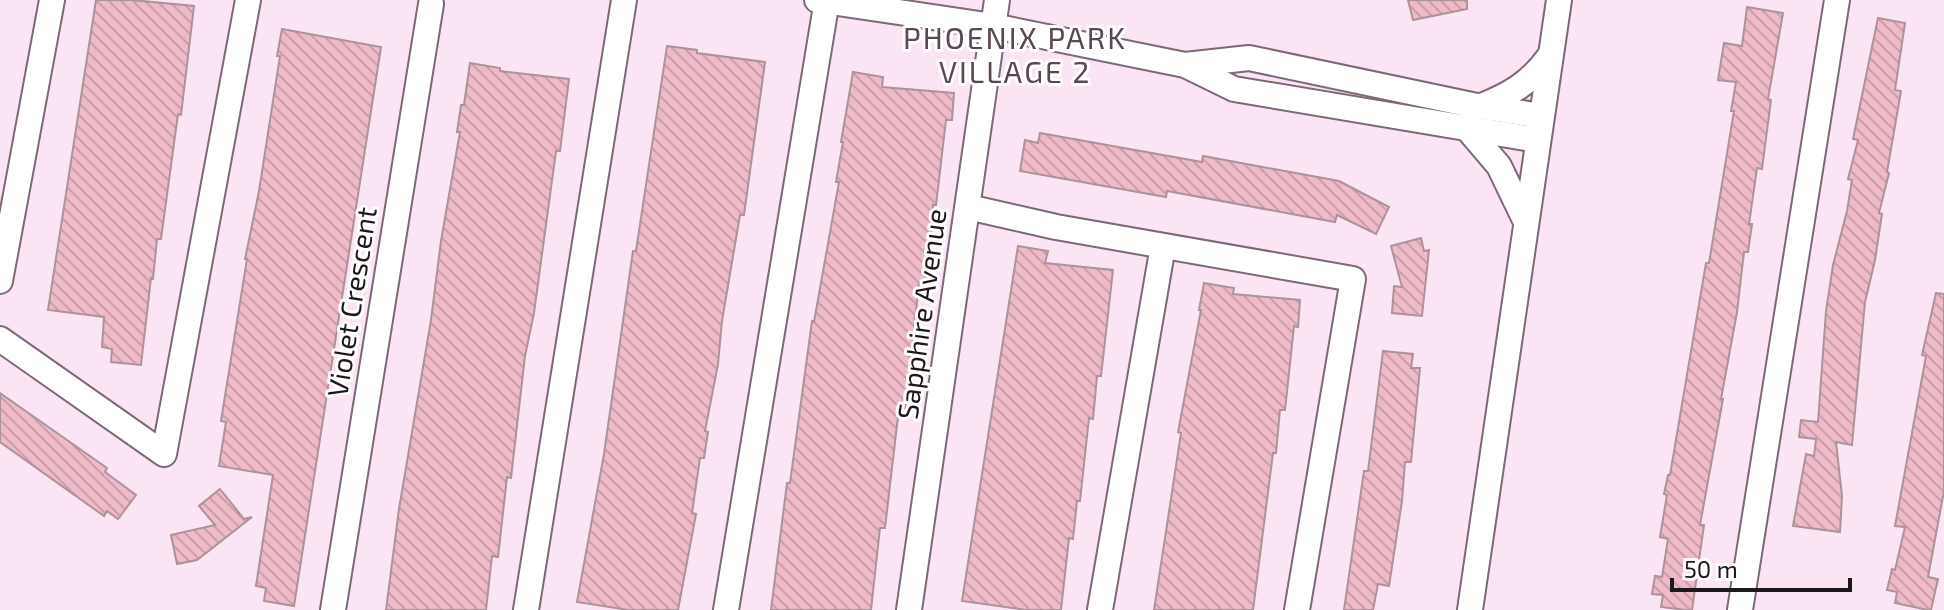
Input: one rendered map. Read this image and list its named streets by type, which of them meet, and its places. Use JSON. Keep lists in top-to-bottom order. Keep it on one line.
{"streets":{"street":["Violet Crescent","Sapphire Avenue"]},"districts":["PHOENIX PARK VILLAGE 2"],"scale_bar":"50 m"}
